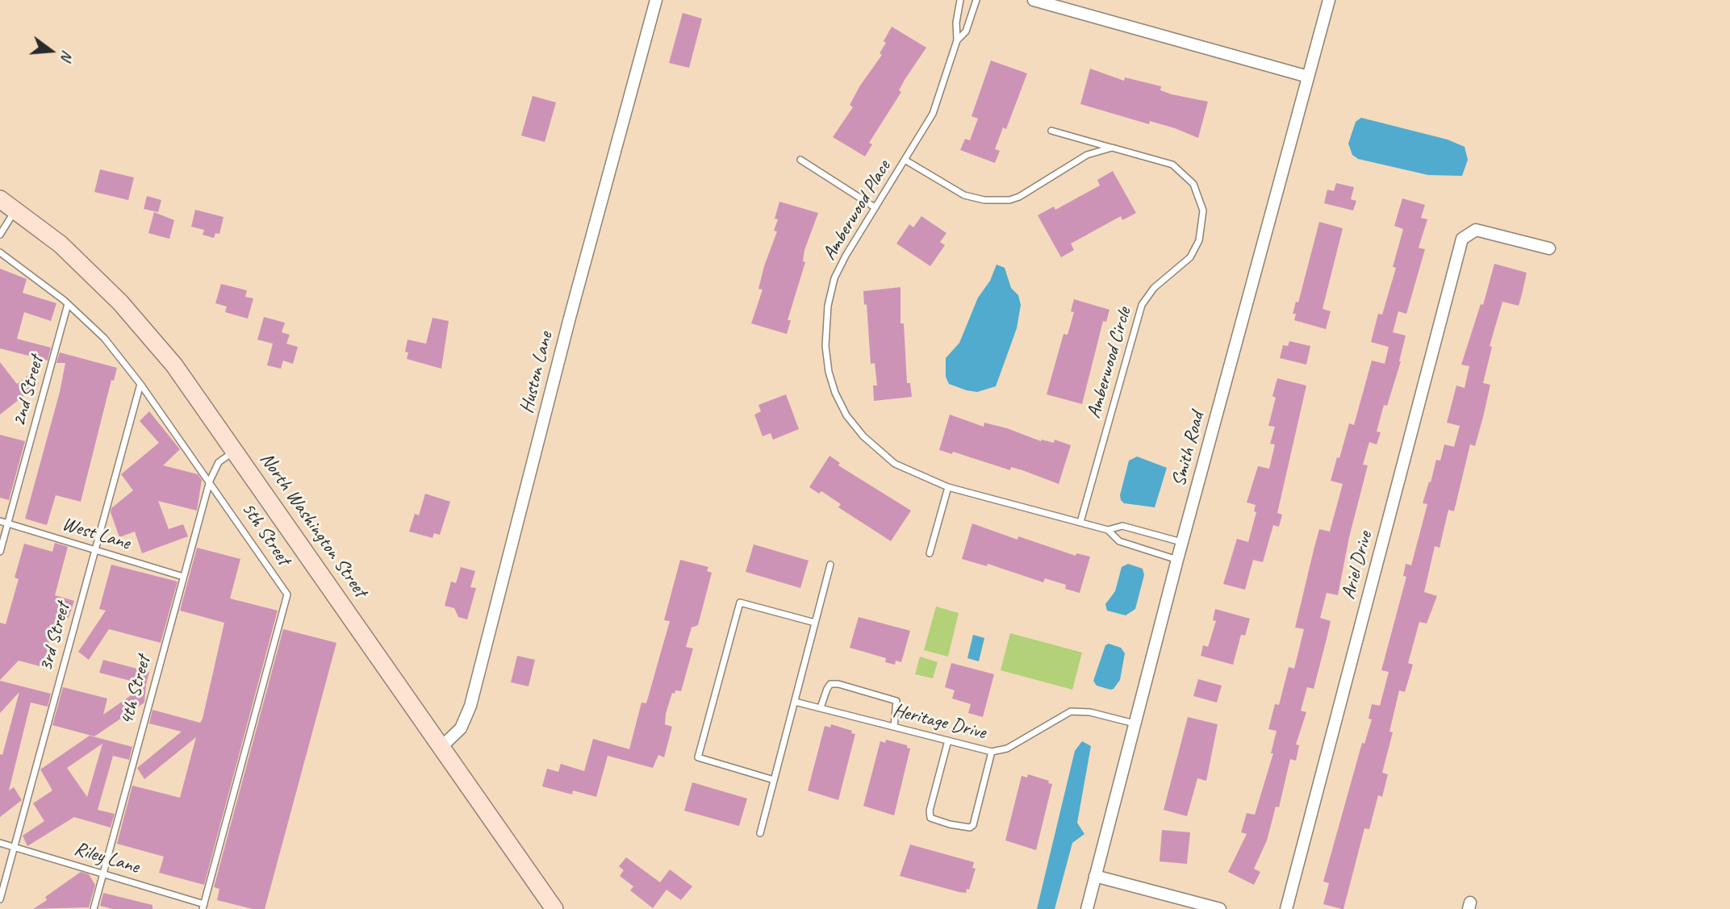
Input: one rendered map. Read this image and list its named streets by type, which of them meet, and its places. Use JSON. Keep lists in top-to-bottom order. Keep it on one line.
{"streets":{"main road":["North Washington Street"],"street":["Huston Lane","Smith Road","Ariel Drive"],"lane":["Amberwood Place","Amberwood Circle","2nd Street","West Lane","5th Street","3rd Street","4th Street","Heritage Drive","Riley Lane"]},"crossings":[["Amberwood Place","Amberwood Circle"],["Amberwood Place","Smith Road"],["Huston Lane","North Washington Street"],["2nd Street","West Lane"],["2nd Street","5th Street"],["Smith Road","Heritage Drive"],["North Washington Street","4th Street"],["West Lane","3rd Street"],["West Lane","4th Street"],["5th Street","3rd Street"],["5th Street","4th Street"],["5th Street","Riley Lane"],["3rd Street","Riley Lane"],["4th Street","Riley Lane"]],"north":"right"}
